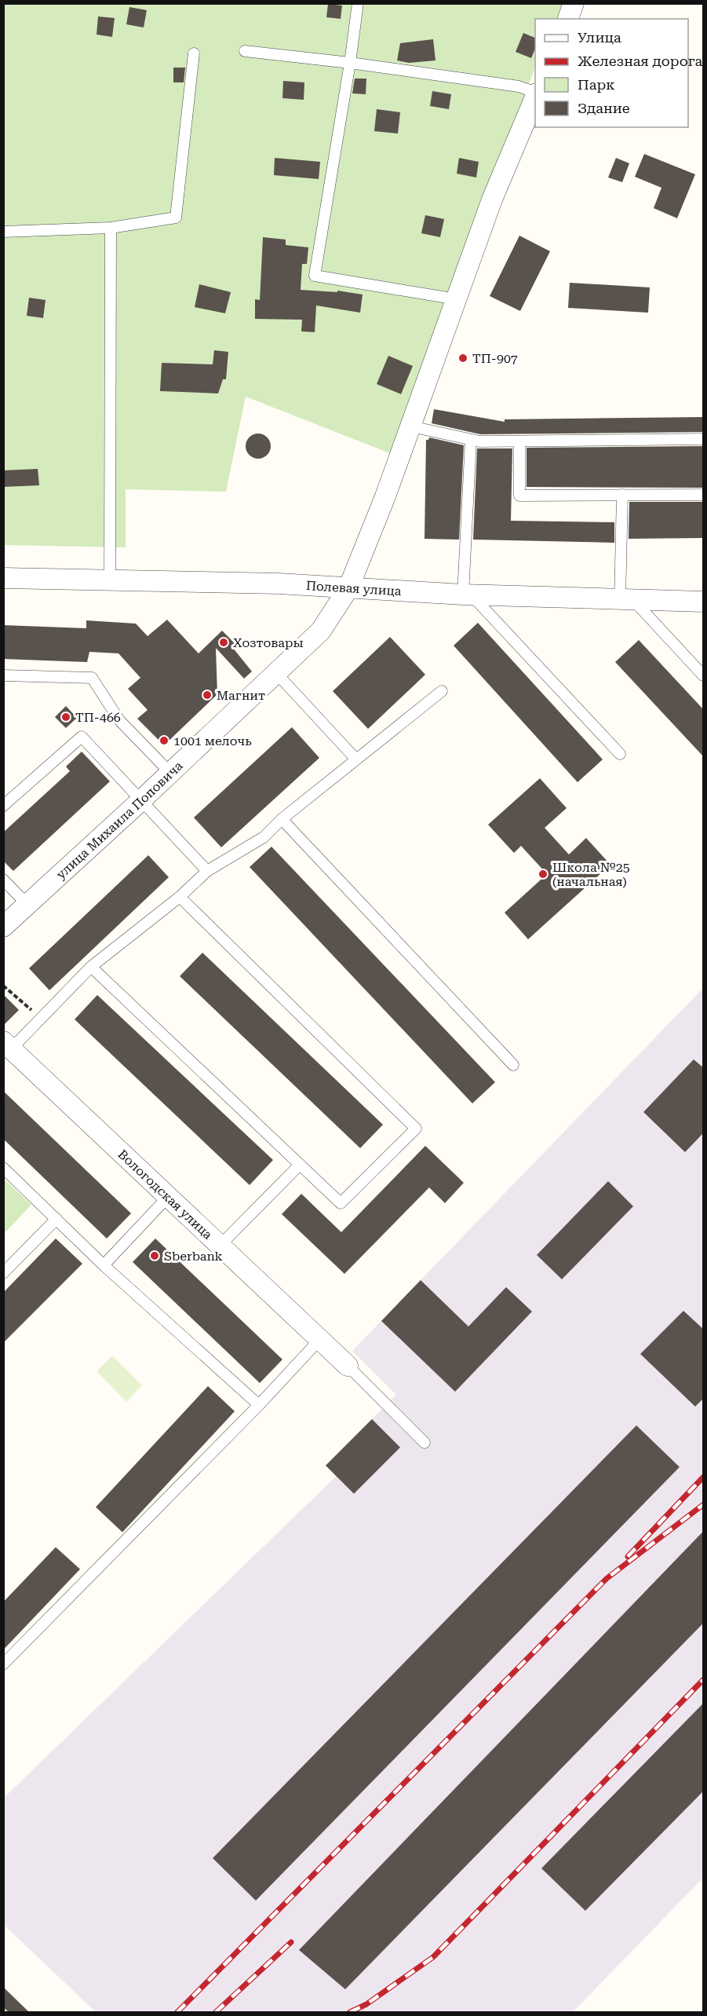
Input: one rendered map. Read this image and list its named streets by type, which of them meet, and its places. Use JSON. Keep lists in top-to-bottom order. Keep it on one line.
{"streets":{"street":["Полевая улица","улица Михаила Поповича","Вологодская улица"]},"crossings":[["Полевая улица","улица Михаила Поповича"]],"places":["ТП-907","Хозтовары","Магнит","ТП-466","1001 мелочь","Школа №25 (начальная)","Sberbank"],"legend":["Улица","Железная дорога","Парк","Здание"]}
